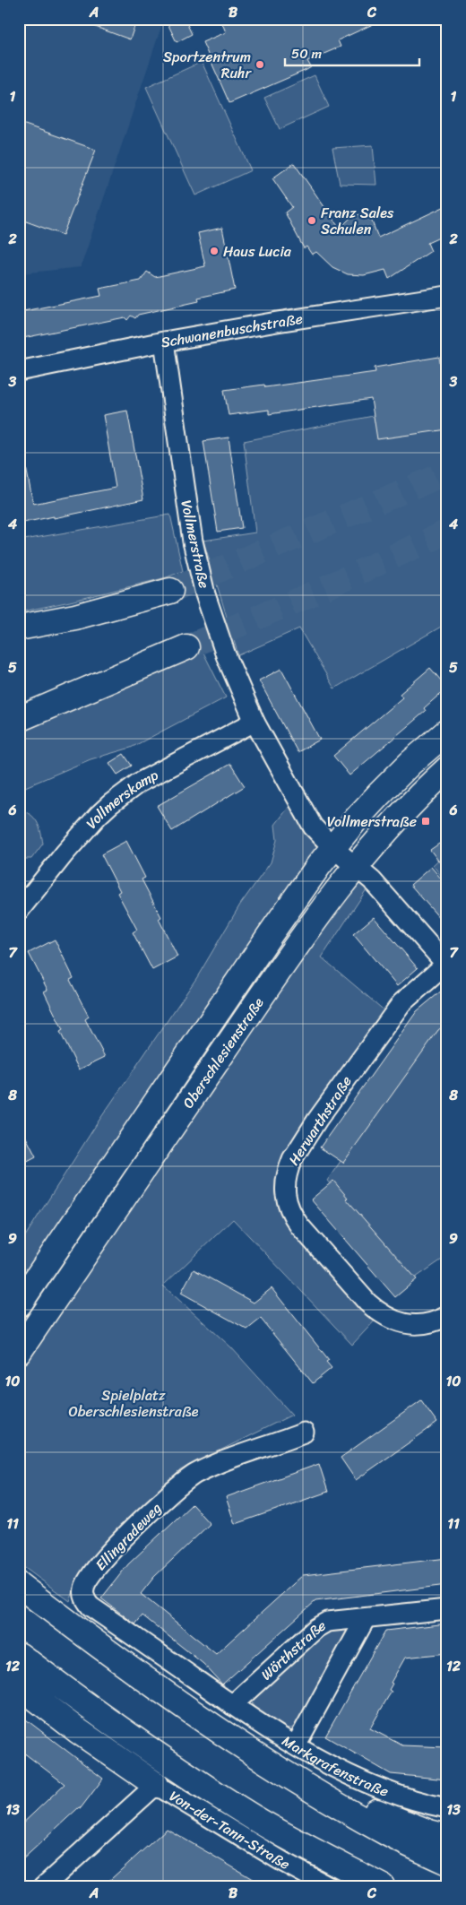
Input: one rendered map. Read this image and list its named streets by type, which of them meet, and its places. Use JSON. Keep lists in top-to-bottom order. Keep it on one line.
{"streets":{"main road":["Oberschlesienstraße"],"street":["Schwanenbuschstraße","Vollmerstraße","Vollmerskamp","Herwarthstraße","Ellingradeweg","Wörthstraße","Markgrafenstraße","Von-der-Tann-Straße"]},"crossings":[["Schwanenbuschstraße","Vollmerstraße"],["Vollmerstraße","Vollmerskamp"],["Vollmerstraße","Oberschlesienstraße"],["Vollmerstraße","Herwarthstraße"],["Ellingradeweg","Wörthstraße"],["Ellingradeweg","Markgrafenstraße"],["Wörthstraße","Markgrafenstraße"]],"parks":["Spielplatz Oberschlesienstraße"],"places":{"other":["Sportzentrum Ruhr","Franz Sales Schulen","Haus Lucia"],"transit":["Vollmerstraße"]},"scale_bar":"50 m","grid":{"columns":["A","B","C"],"rows":["1","2","3","4","5","6","7","8","9","10","11","12","13"]}}
